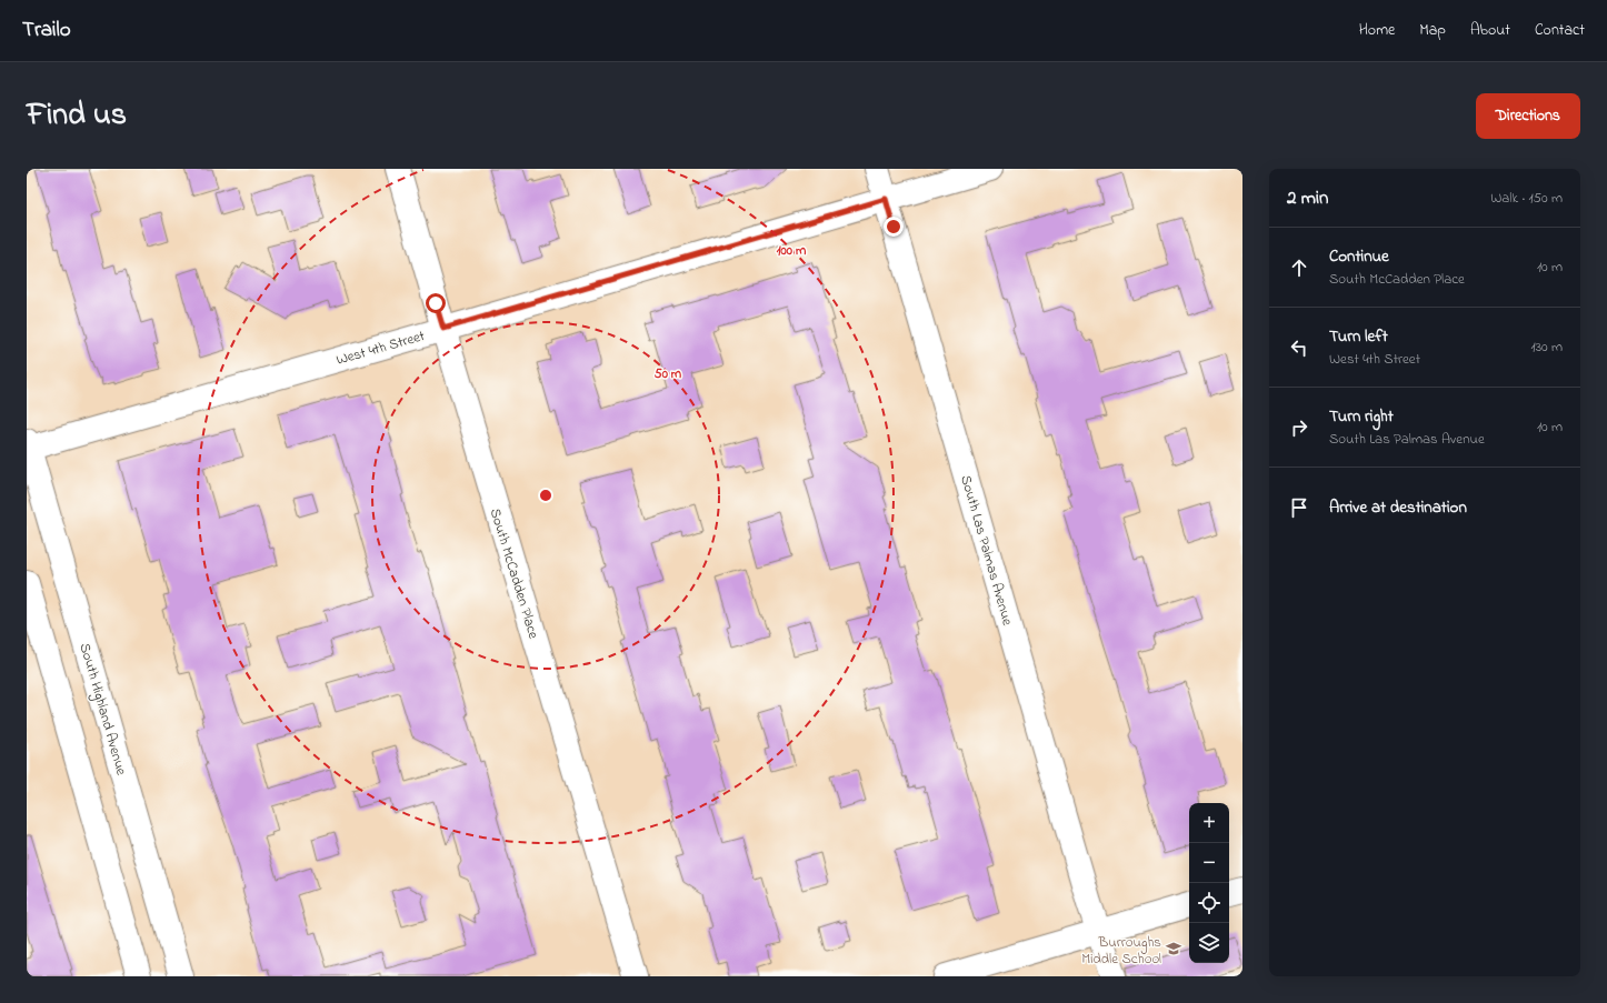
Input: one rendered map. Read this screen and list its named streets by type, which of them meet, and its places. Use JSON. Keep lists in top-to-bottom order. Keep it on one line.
{"streets":{"street":["West 4th Street","South Las Palmas Avenue","South McCadden Place","South Highland Avenue"]},"crossings":[["West 4th Street","South Las Palmas Avenue"],["West 4th Street","South McCadden Place"],["West 4th Street","South Highland Avenue"]],"places":{"school or university":["Burroughs Middle School"]},"page":{"header":"Trailo","nav":["Home","Map","About","Contact"],"title":"Find us","buttons":"Directions","heading":["2 min","Walk · 150 m"],"list":[["Continue","South McCadden Place","10 m"],["Turn left","West 4th Street","130 m"],["Turn right","South Las Palmas Avenue","10 m"],"Arrive at destination"],"map_buttons":["+","−"]},"rings":["100 m","50 m"]}
